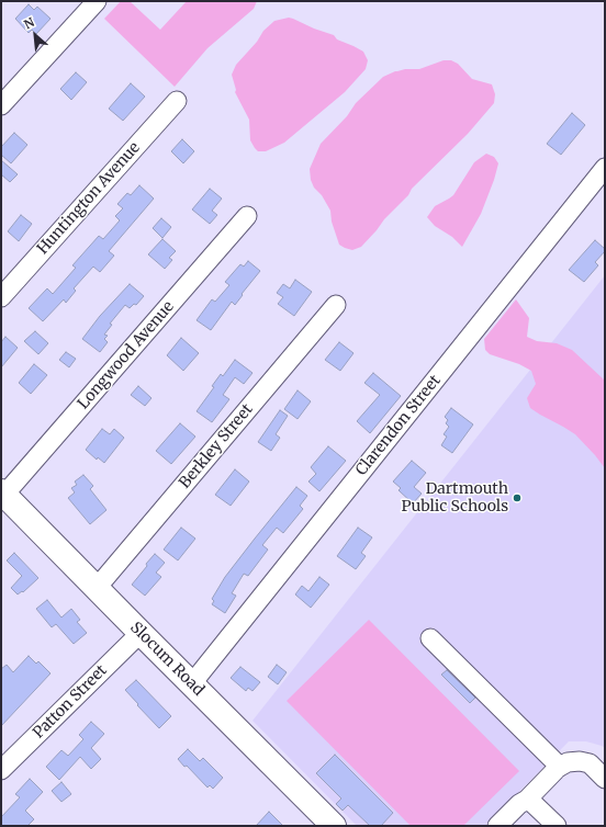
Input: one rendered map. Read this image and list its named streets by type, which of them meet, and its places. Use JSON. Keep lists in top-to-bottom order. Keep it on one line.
{"streets":{"main road":["Slocum Road"],"street":["Huntington Avenue","Longwood Avenue","Clarendon Street","Berkley Street","Patton Street"]},"crossings":[["Longwood Avenue","Slocum Road"],["Clarendon Street","Slocum Road"],["Berkley Street","Slocum Road"],["Slocum Road","Patton Street"]],"places":["Dartmouth Public Schools"],"north":"top left"}
